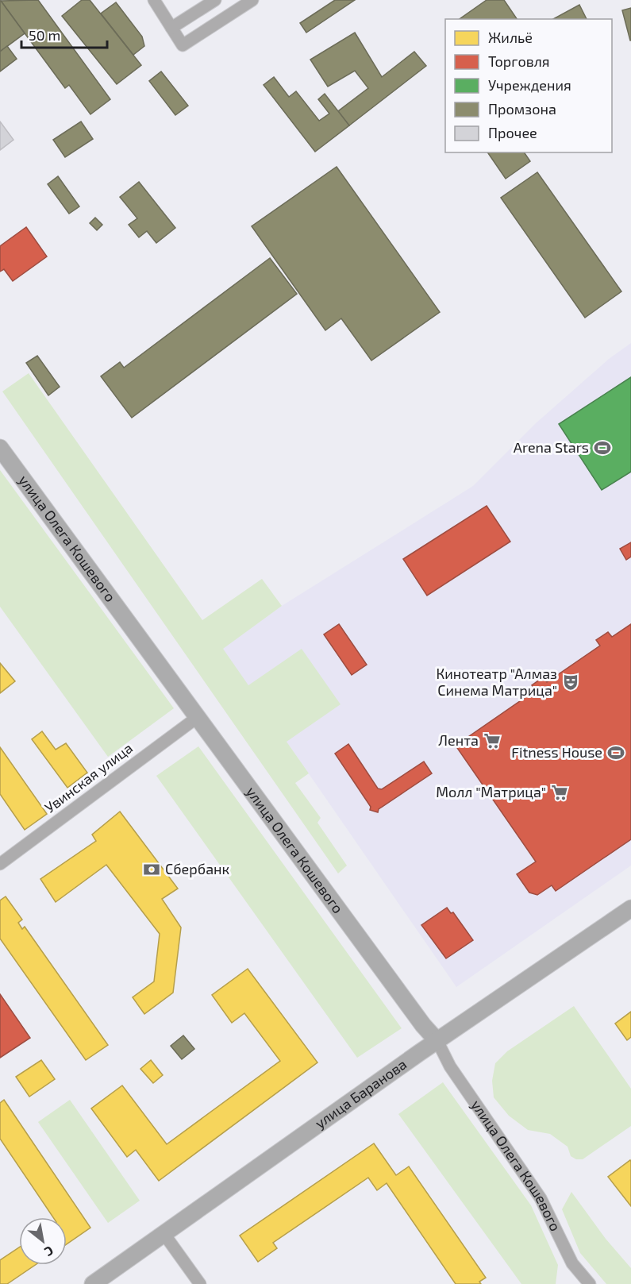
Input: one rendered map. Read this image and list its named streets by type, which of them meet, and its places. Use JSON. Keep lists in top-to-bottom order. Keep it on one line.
{"streets":{"main road":["улица Олега Кошевого","улица Баранова"],"street":["Увинская улица"]},"crossings":[["улица Олега Кошевого","Увинская улица"],["улица Олега Кошевого","улица Баранова"]],"places":{"sports":["Arena Stars","Fitness House"],"theatre":["Кинотеатр \"Алмаз Синема Матрица\""],"supermarket":["Лента","Молл \"Матрица\""],"bank":["Сбербанк"]},"legend":["Жильё","Торговля","Учреждения","Промзона","Прочее"],"scale_bar":"50 m","north":"bottom right"}
